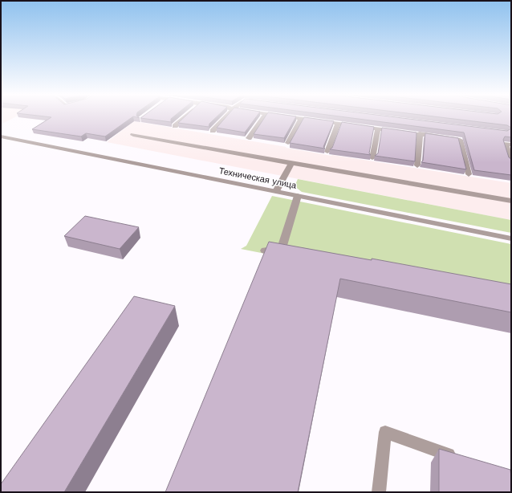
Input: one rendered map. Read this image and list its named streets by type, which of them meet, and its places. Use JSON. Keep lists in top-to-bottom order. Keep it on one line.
{"streets":{"street":["Техническая улица"]}}
